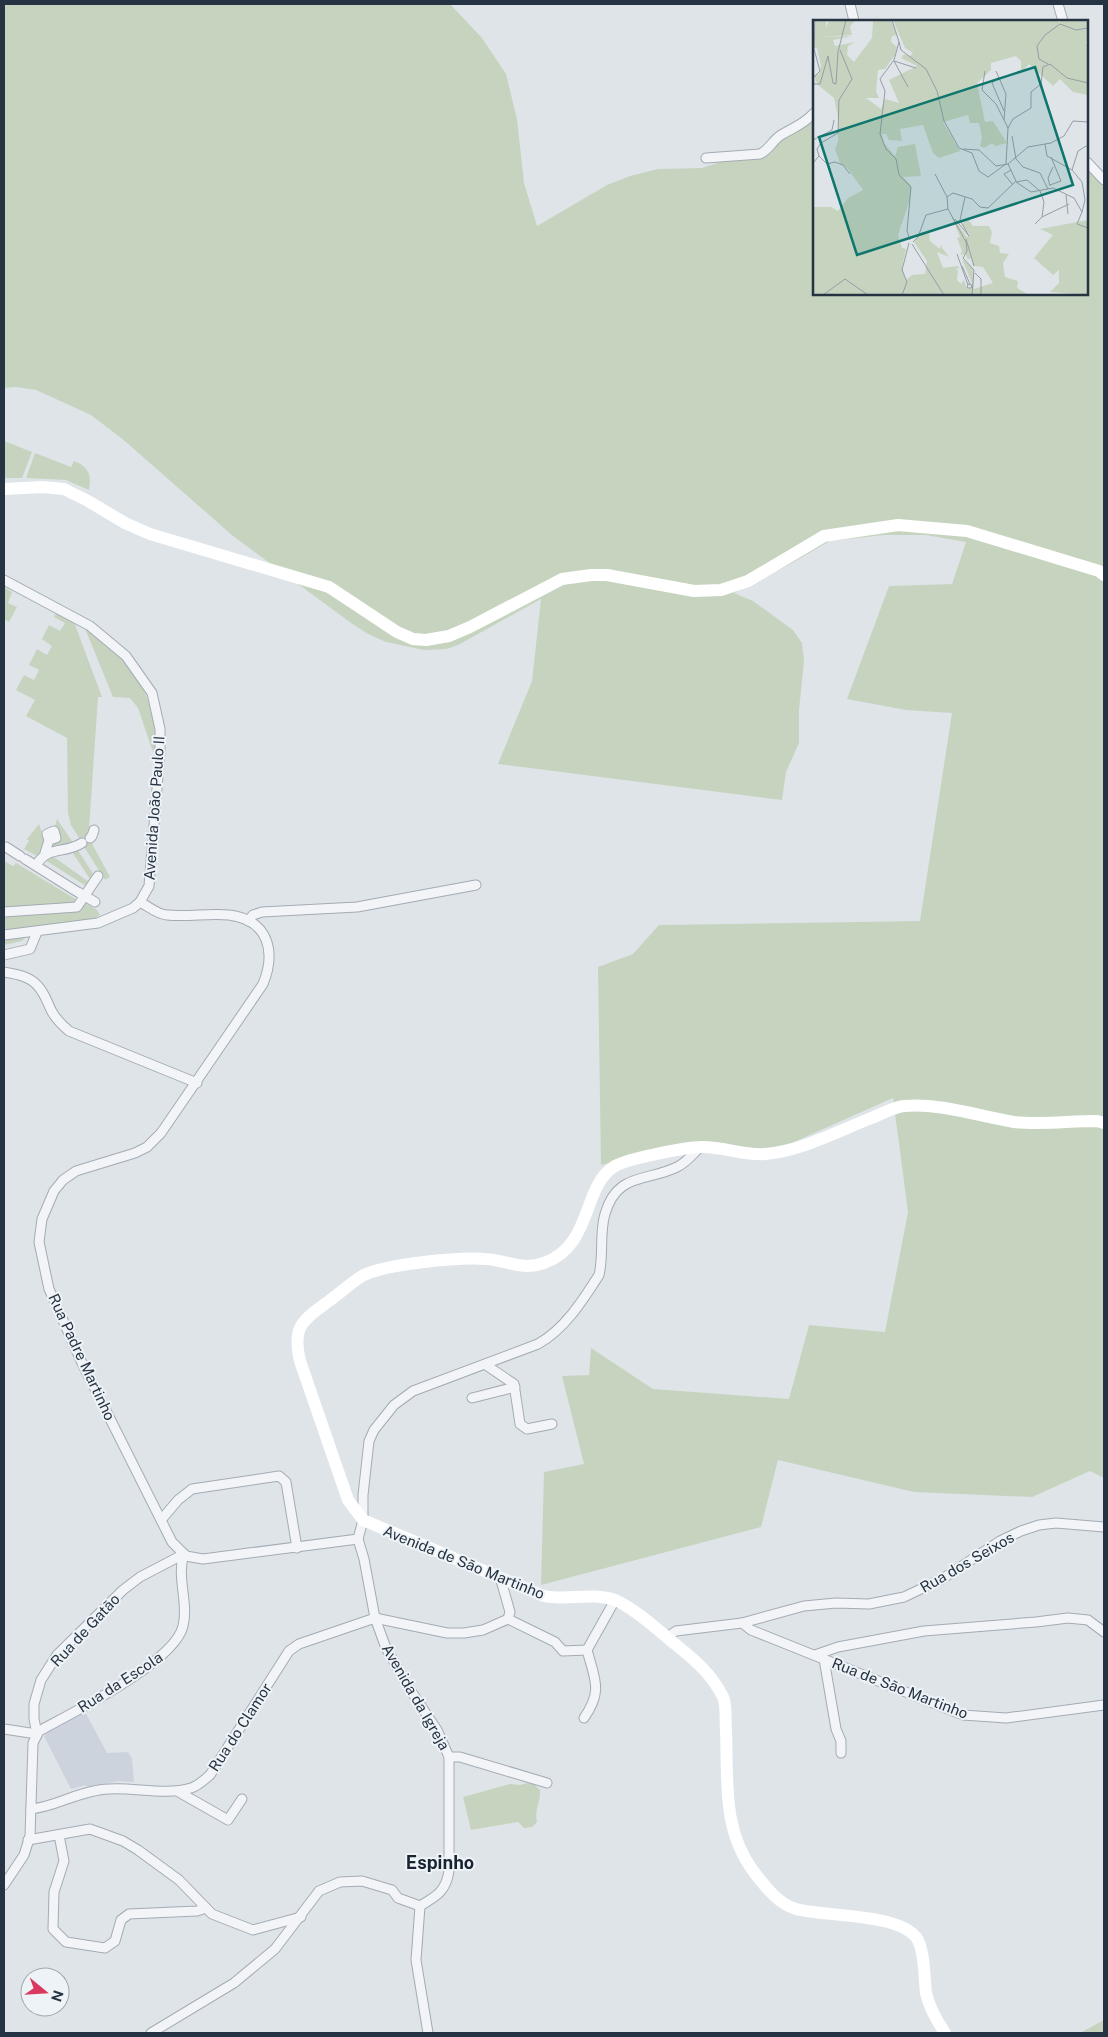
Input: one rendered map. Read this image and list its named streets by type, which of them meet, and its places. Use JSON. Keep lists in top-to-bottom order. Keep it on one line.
{"streets":{"main road":["Avenida de São Martinho"],"street":["Avenida João Paulo II","Rua Padre Martinho","Rua dos Seixos","Rua de Gatão","Rua da Escola","Rua de São Martinho","Avenida da Igreja","Rua do Clamor"]},"crossings":[["Avenida João Paulo II","Rua Padre Martinho"],["Rua Padre Martinho","Rua de Gatão"],["Rua Padre Martinho","Rua da Escola"],["Rua dos Seixos","Rua de São Martinho"],["Rua de Gatão","Rua da Escola"],["Rua de Gatão","Rua do Clamor"],["Avenida da Igreja","Rua do Clamor"]],"districts":["Espinho"],"north":"right"}
